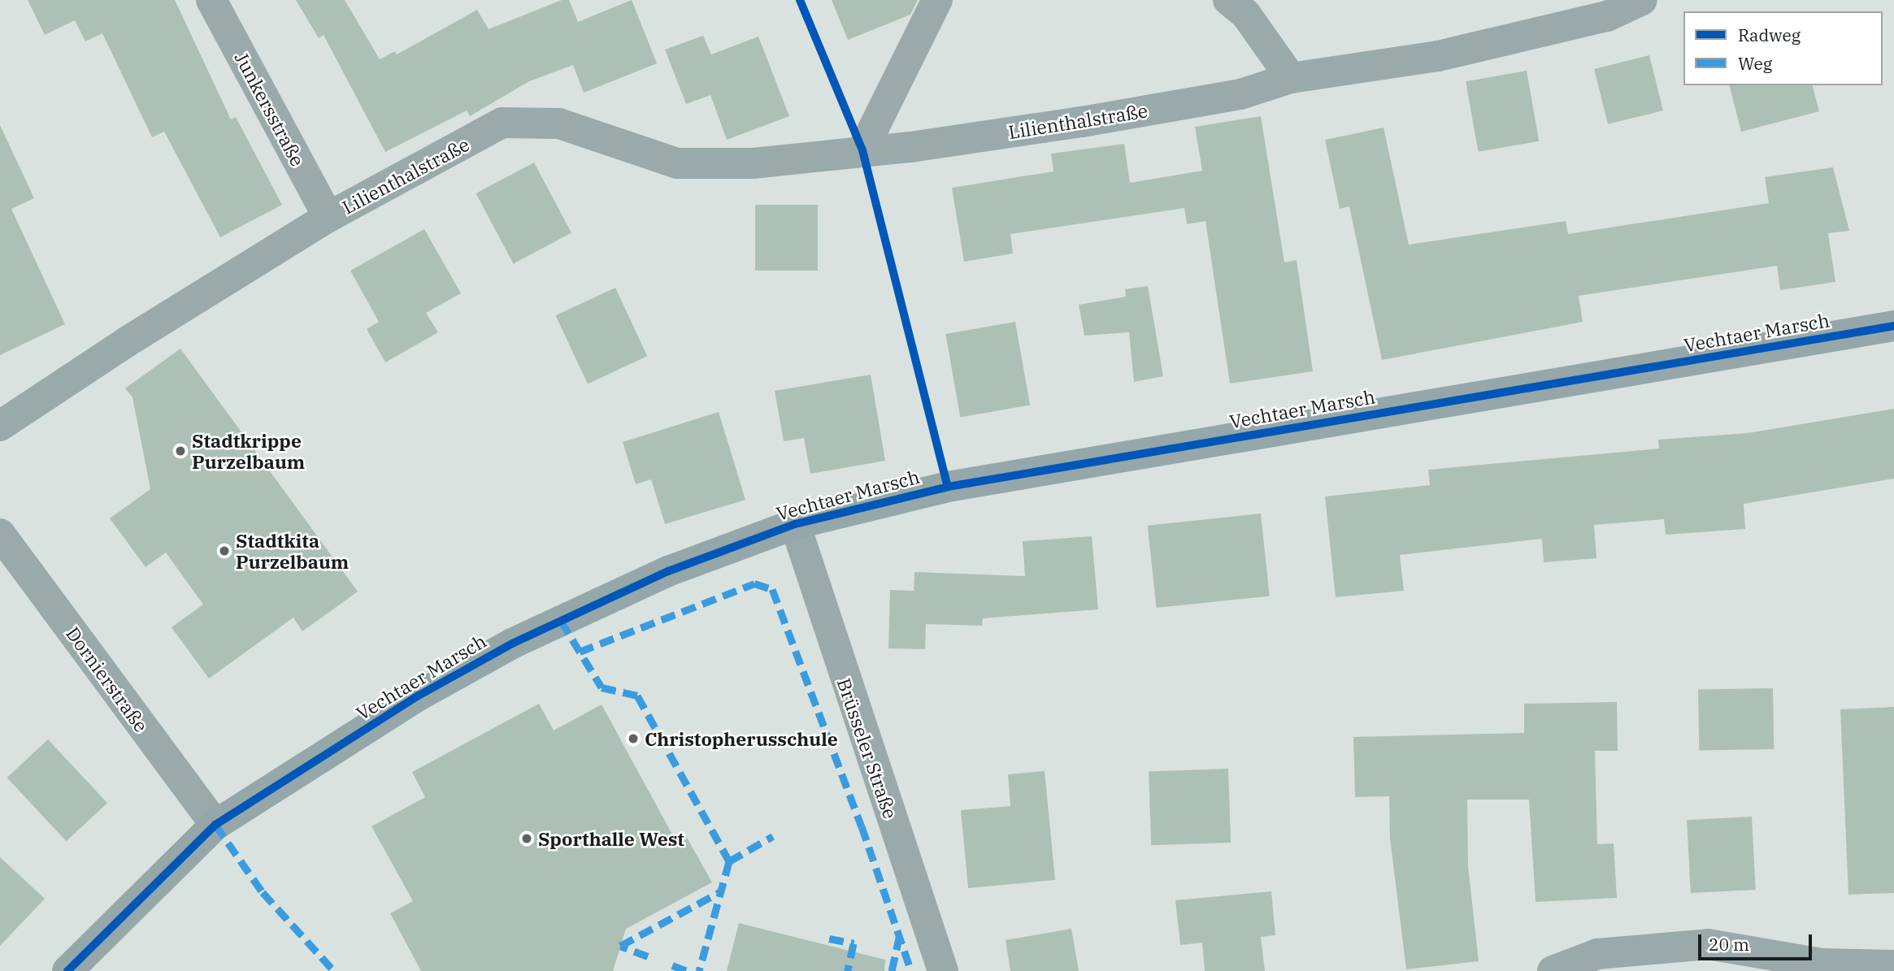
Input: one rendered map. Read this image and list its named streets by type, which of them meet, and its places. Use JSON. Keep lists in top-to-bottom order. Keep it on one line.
{"streets":{"street":["Junkersstraße","Lilienthalstraße","Vechtaer Marsch","Dornierstraße","Brüsseler Straße"]},"crossings":[["Junkersstraße","Lilienthalstraße"],["Vechtaer Marsch","Dornierstraße"],["Vechtaer Marsch","Brüsseler Straße"]],"places":["Stadtkrippe Purzelbaum","Stadtkita Purzelbaum","Christopherusschule","Sporthalle West"],"legend":["Radweg","Weg"],"scale_bar":"20 m"}
